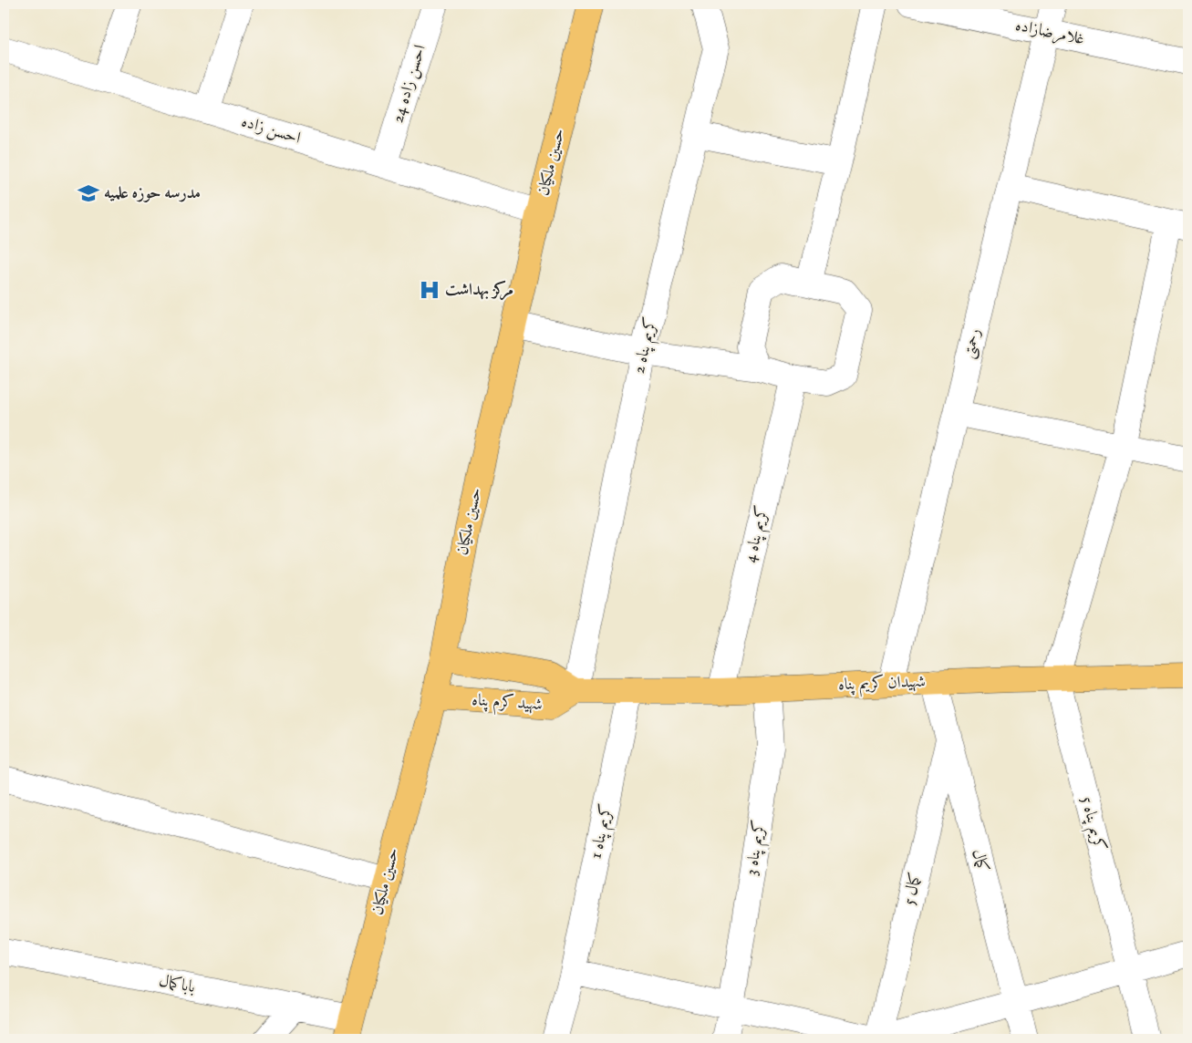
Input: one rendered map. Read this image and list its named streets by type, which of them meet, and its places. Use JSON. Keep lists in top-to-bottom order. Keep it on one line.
{"streets":{"main road":["حسین ملکیان","شهیدان کریم پناه","شهید کرم پناه"],"street":["غلامرضازاده","احسن زاده 24","احسن زاده","رحمتی","کریم پناه 2","کریم پناه 4","کریم پناه 5","کریم پناه 1","کریم پناه 3","کمال","کمال 5","باباکمال"]},"crossings":[["غلامرضازاده","رحمتی"],["احسن زاده 24","احسن زاده"],["احسن زاده","حسین ملکیان"],["حسین ملکیان","شهید کرم پناه"],["حسین ملکیان","باباکمال"],["رحمتی","شهیدان کریم پناه"],["کریم پناه 2","شهیدان کریم پناه"],["کریم پناه 2","شهید کرم پناه"],["کریم پناه 4","شهیدان کریم پناه"],["شهیدان کریم پناه","شهید کرم پناه"],["شهیدان کریم پناه","کریم پناه 5"],["شهیدان کریم پناه","کریم پناه 1"],["شهیدان کریم پناه","کریم پناه 3"],["شهیدان کریم پناه","کمال"],["کمال","کمال 5"]],"places":{"school or university":["مدرسه حوزه علمیه"],"hospital":["مرکز بهداشت"]}}
